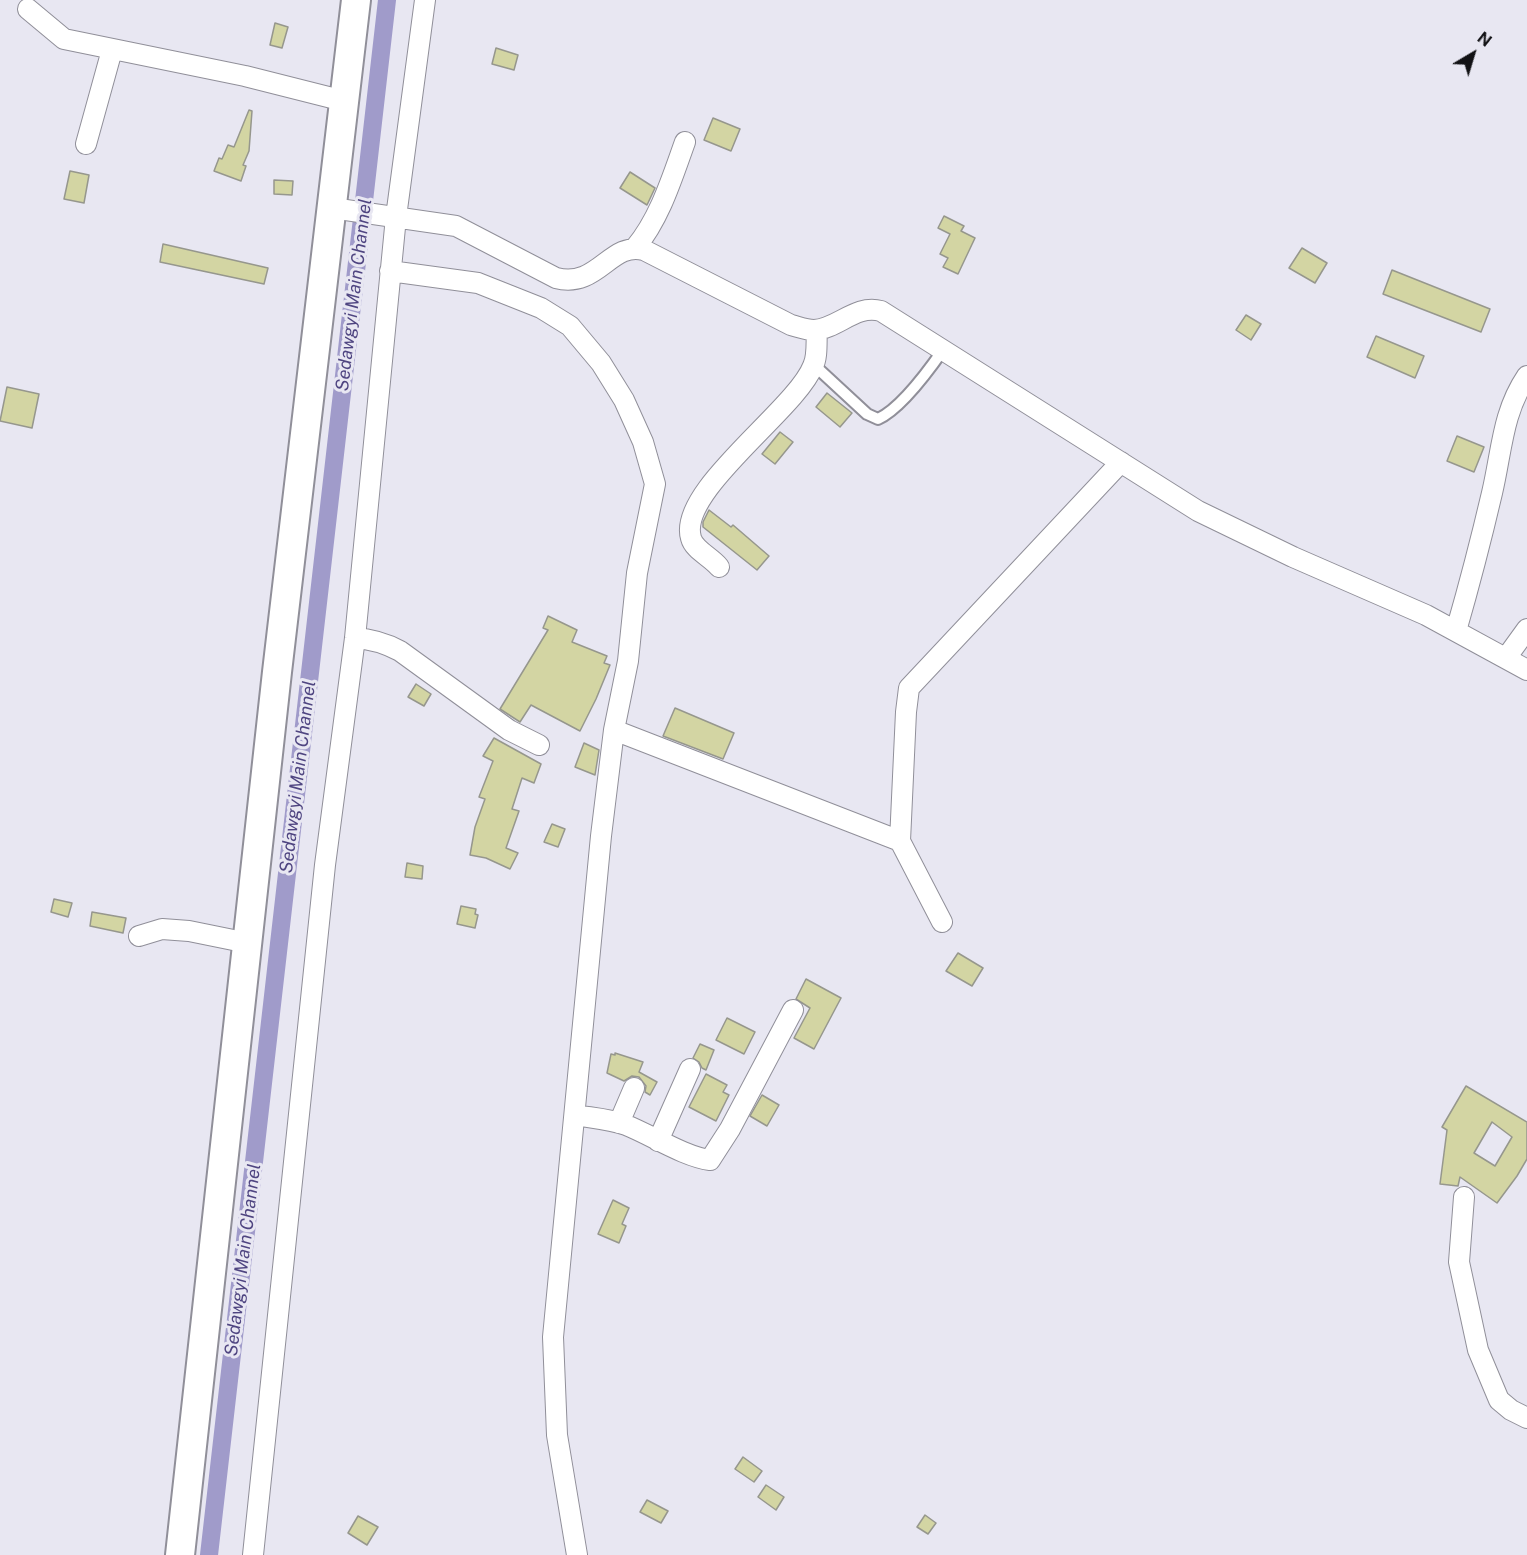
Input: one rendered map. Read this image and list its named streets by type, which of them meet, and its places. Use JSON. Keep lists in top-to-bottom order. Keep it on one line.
{"water":["Sedawgyi Main Channel"],"north":"top right"}
